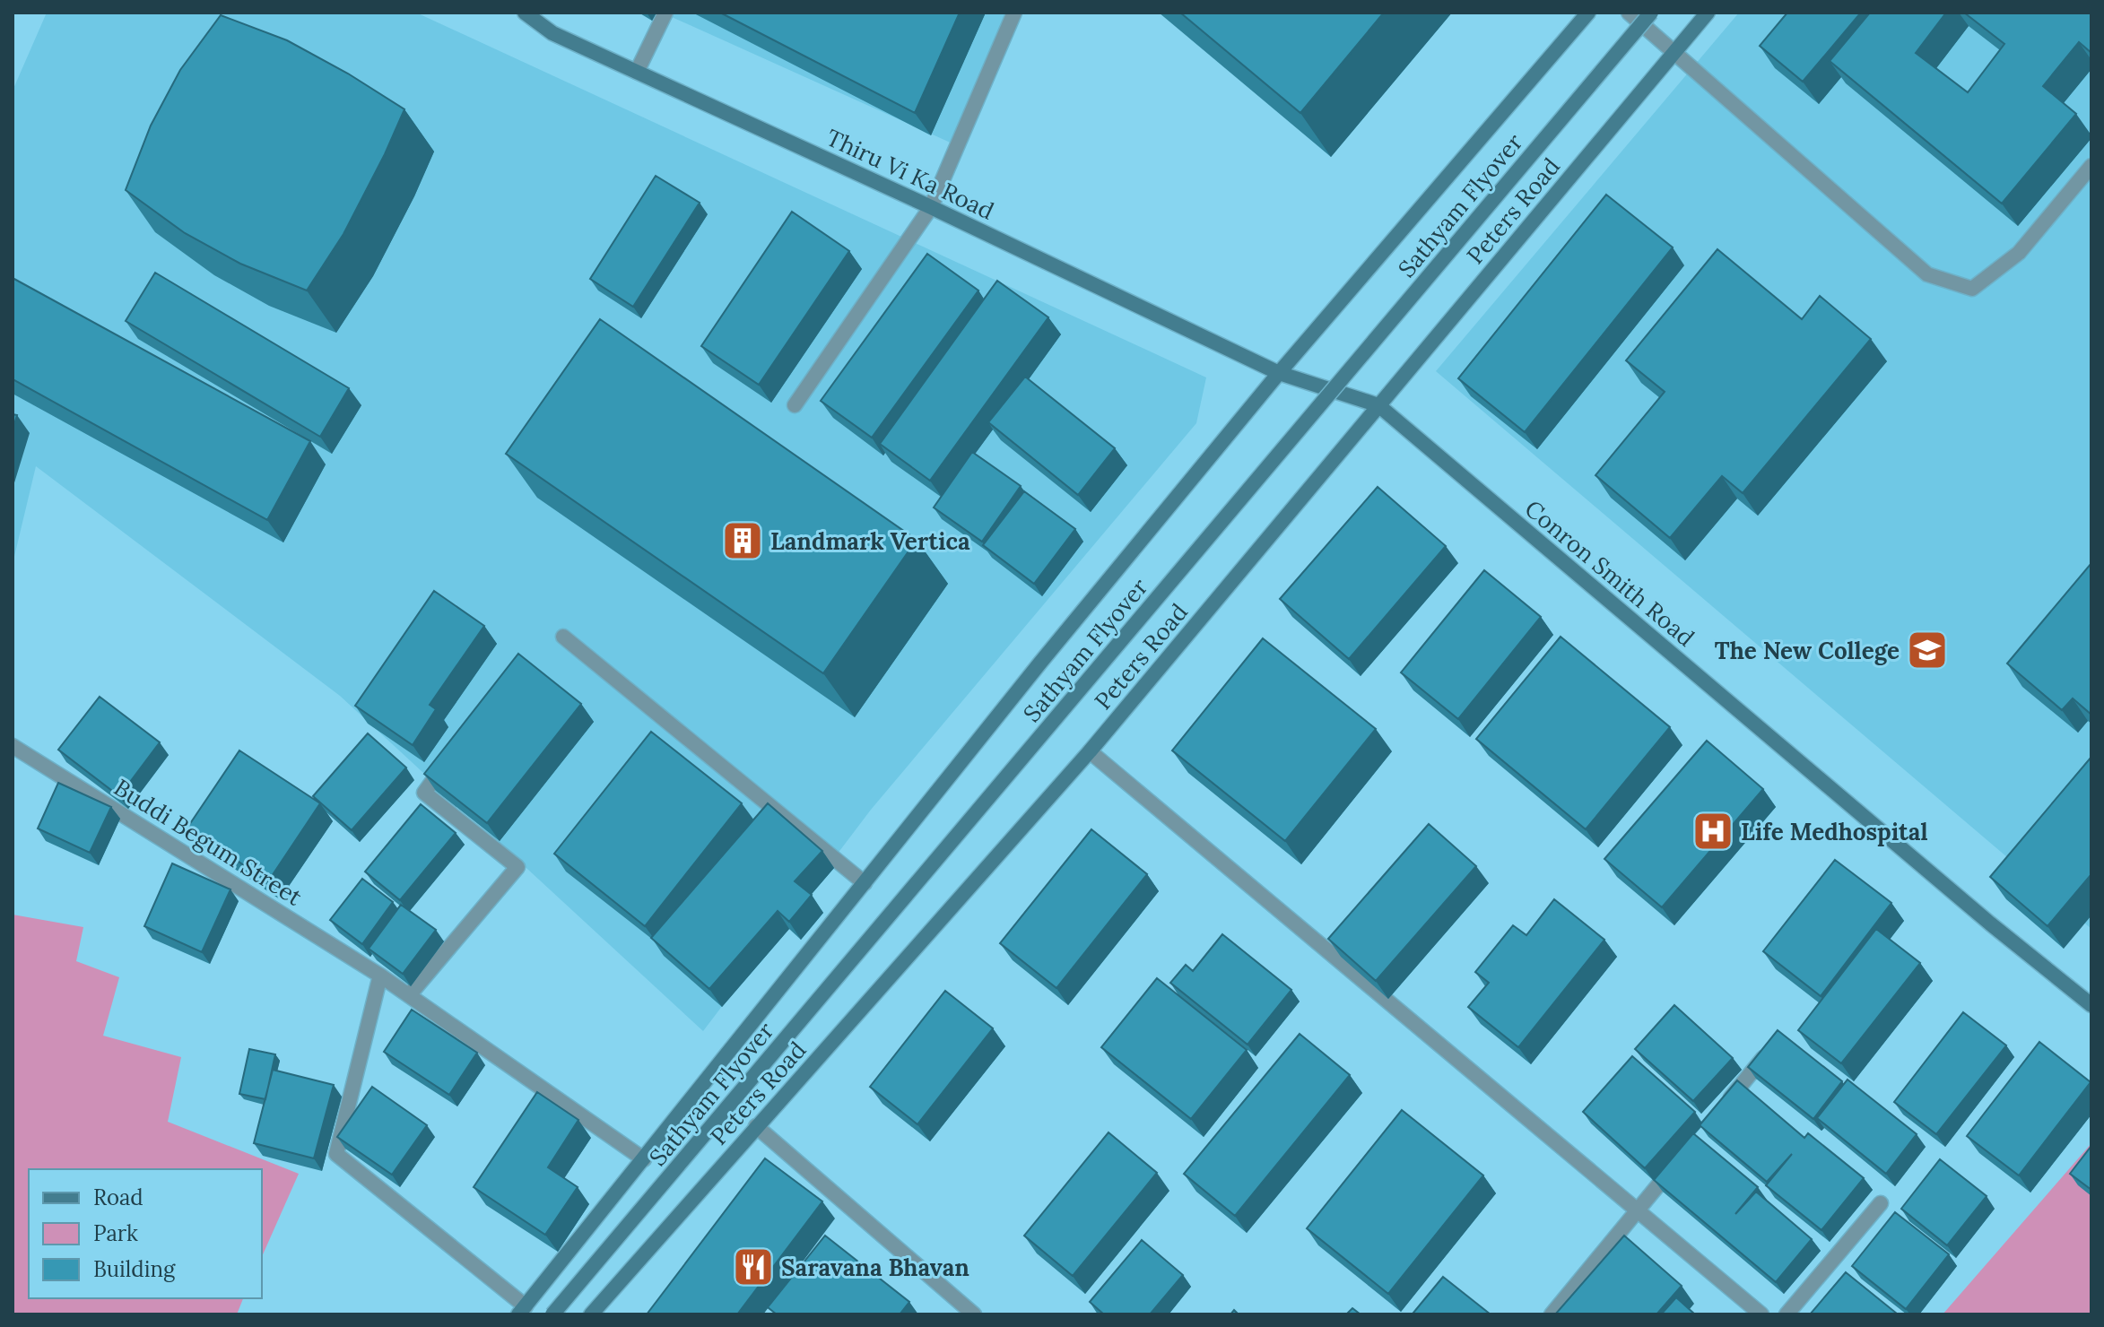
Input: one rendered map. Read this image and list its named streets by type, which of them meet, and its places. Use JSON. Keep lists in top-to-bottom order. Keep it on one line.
{"streets":{"main road":["Thiru Vi Ka Road","Sathyam Flyover","Peters Road","Conron Smith Road"],"street":["Buddi Begum Street"]},"crossings":[["Thiru Vi Ka Road","Peters Road"],["Thiru Vi Ka Road","Conron Smith Road"],["Peters Road","Conron Smith Road"],["Peters Road","Buddi Begum Street"]],"places":{"building":["Landmark Vertica"],"school or university":["The New College"],"hospital":["Life Medhospital"],"restaurant":["Saravana Bhavan"]},"legend":["Road","Park","Building"]}
